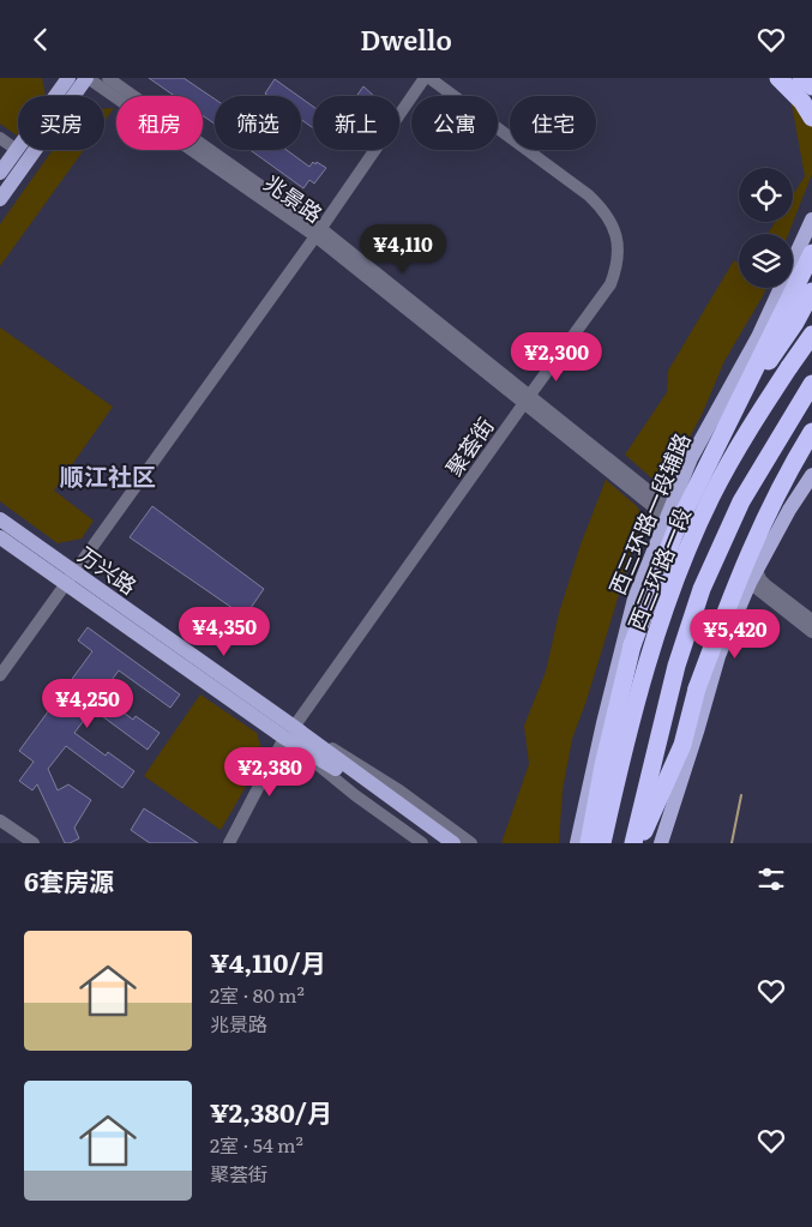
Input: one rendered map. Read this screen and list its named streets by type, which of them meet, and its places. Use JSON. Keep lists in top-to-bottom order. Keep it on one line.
{"streets":{"highway":["西三环路一段"],"main road":["西三环路一段辅路","万兴路"],"street":["兆景路","聚荟街"]},"crossings":[["兆景路","聚荟街"],["兆景路","西三环路一段辅路"],["聚荟街","万兴路"]],"districts":["顺江社区"],"page":{"header":"Dwello","chip":["买房","租房","筛选","新上","公寓","住宅"],"price":["¥4,110","¥2,300","¥4,350","¥5,420","¥4,250","¥2,380"],"heading":"6套房源","list":[{"name":"¥4,110/月","note":"2室 · 80 m² · 兆景路"},{"name":"¥2,380/月","note":"2室 · 54 m² · 聚荟街"}]}}
